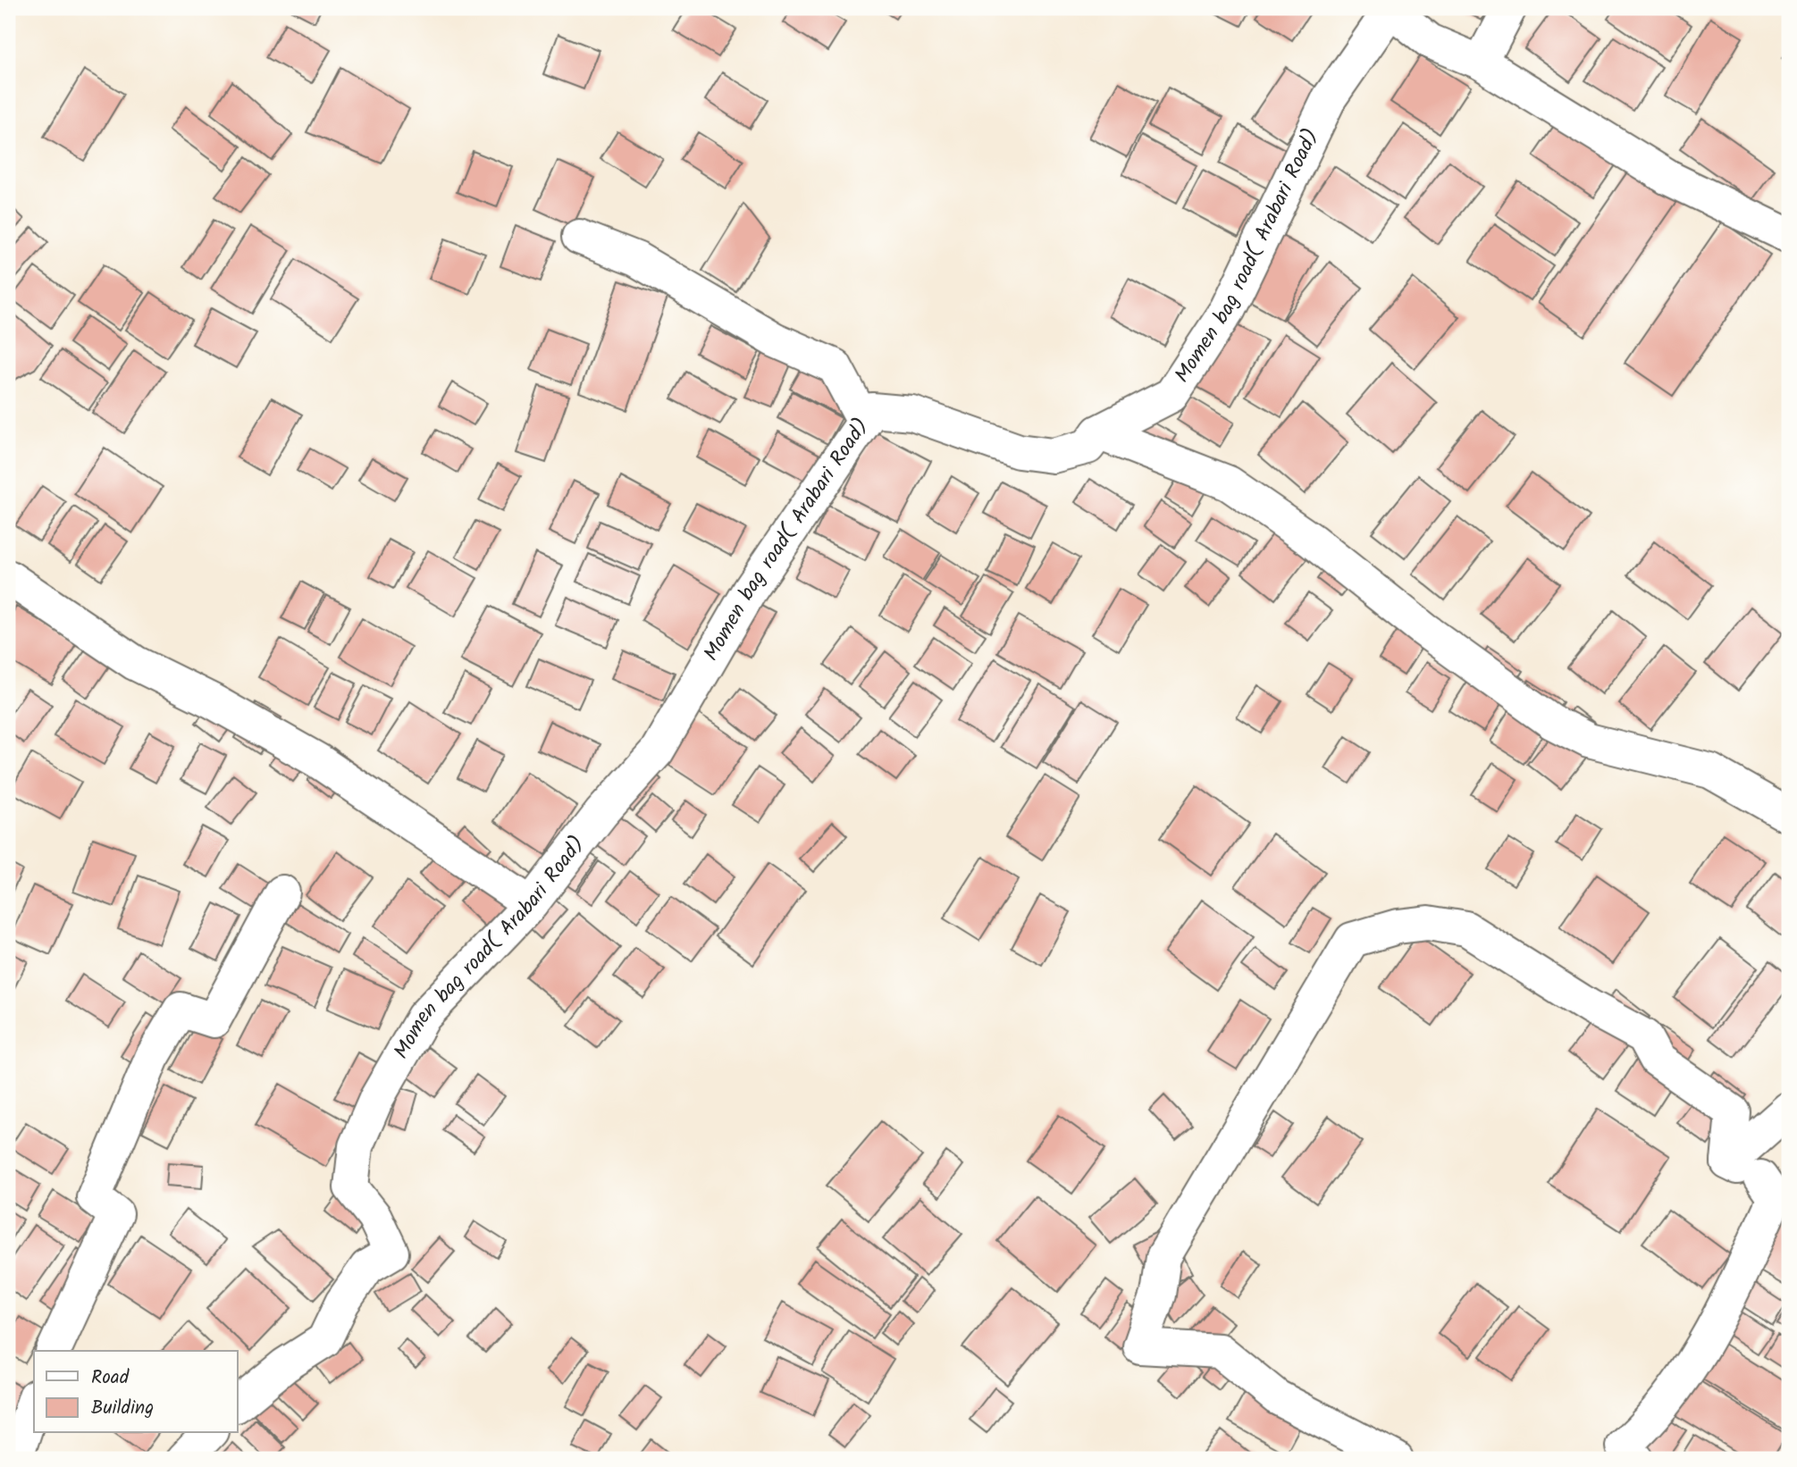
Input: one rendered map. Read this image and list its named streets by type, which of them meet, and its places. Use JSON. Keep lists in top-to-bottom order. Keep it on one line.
{"streets":{"street":["Momen bag road( Arabari Road)"]},"legend":["Road","Building"]}
